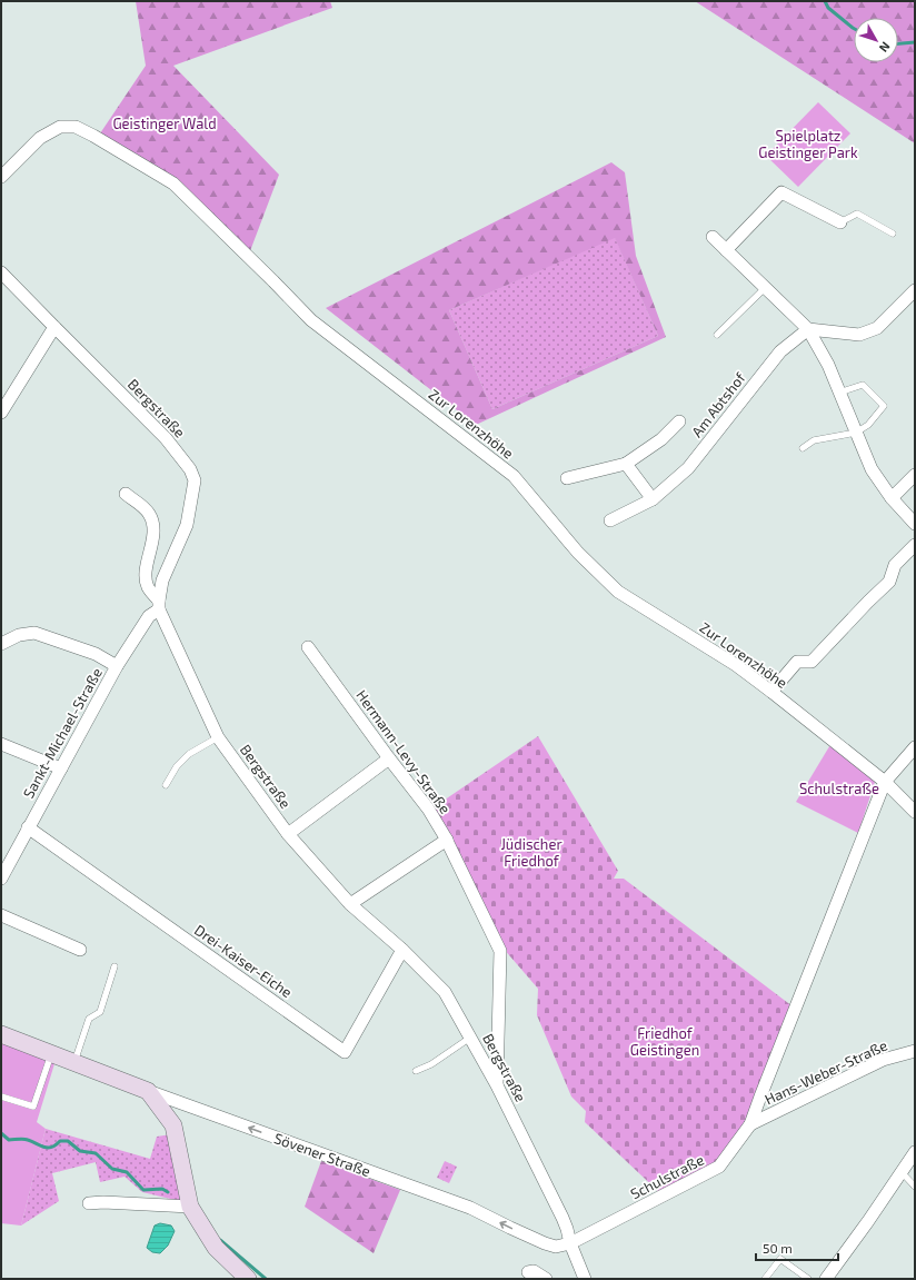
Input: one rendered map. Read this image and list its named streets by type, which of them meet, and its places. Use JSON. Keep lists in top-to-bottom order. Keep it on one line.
{"streets":{"main road":["Sövener Straße"],"street":["Am Abtshof","Bergstraße","Zur Lorenzhöhe","Sankt-Michael-Straße","Hermann-Levy-Straße","Drei-Kaiser-Eiche","Hans-Weber-Straße","Schulstraße"]},"crossings":[["Bergstraße","Sankt-Michael-Straße"],["Bergstraße","Hermann-Levy-Straße"],["Bergstraße","Drei-Kaiser-Eiche"],["Bergstraße","Sövener Straße"],["Bergstraße","Schulstraße"],["Zur Lorenzhöhe","Schulstraße"],["Sankt-Michael-Straße","Drei-Kaiser-Eiche"],["Hans-Weber-Straße","Schulstraße"],["Sövener Straße","Schulstraße"]],"one_way":["Sövener Straße"],"parks":["Geistinger Wald","Spielplatz Geistinger Park","Schulstraße","Jüdischer Friedhof","Friedhof Geistingen"],"scale_bar":"50 m","north":"bottom right"}
